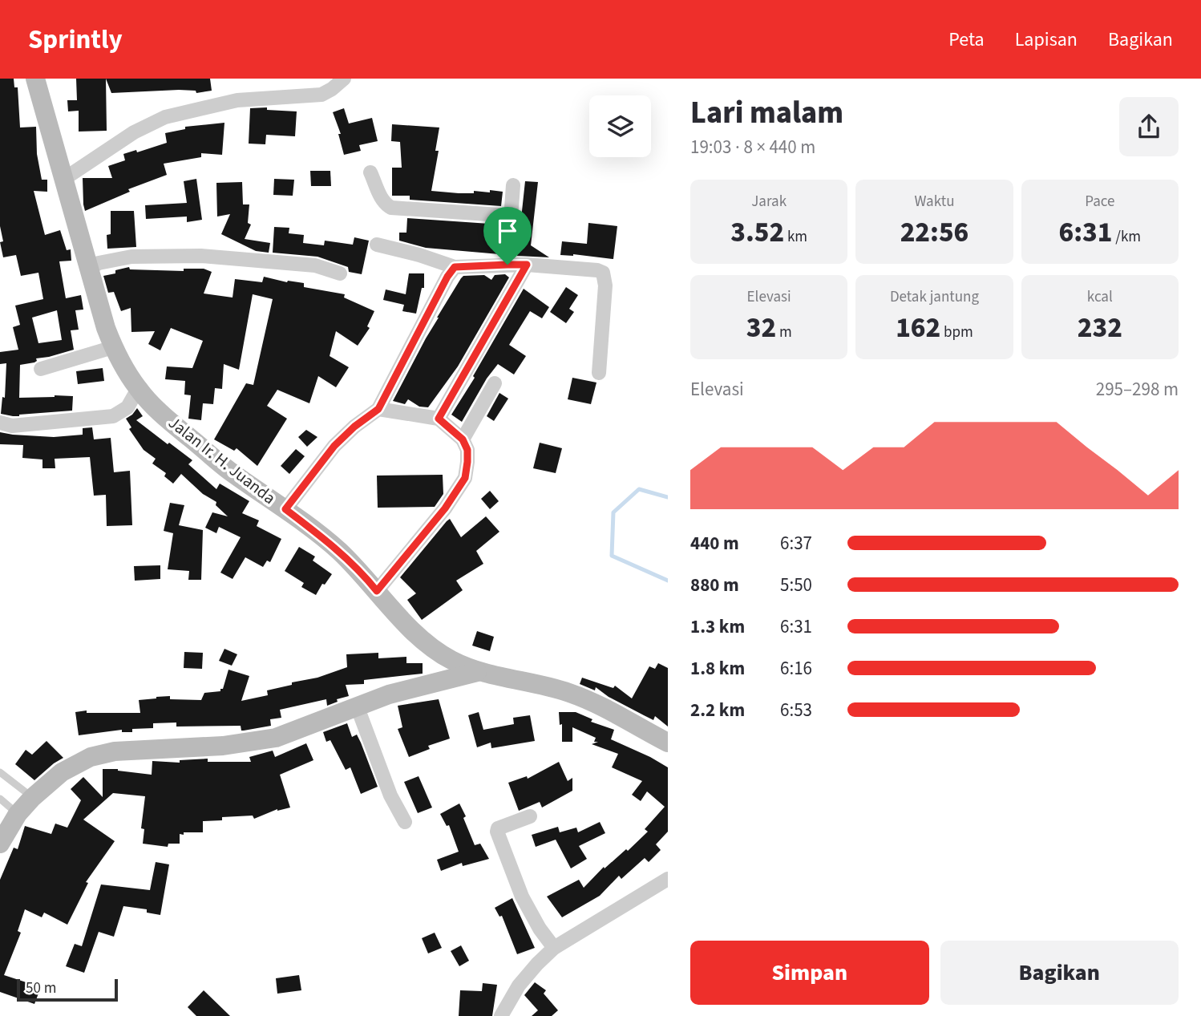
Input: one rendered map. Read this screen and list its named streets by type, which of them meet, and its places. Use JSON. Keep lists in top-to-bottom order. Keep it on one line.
{"streets":{"street":["Jalan Ir. H. Juanda"]},"scale_bar":"50 m","page":{"header":"Sprintly","nav":["Peta","Lapisan","Bagikan"],"heading":["Lari malam","19:03 · 8 × 440 m"],"stats":[["Jarak","3.52 km"],["Waktu","22:56"],["Pace","6:31 /km"],["Elevasi","32 m"],["Detak jantung","162 bpm"],["kcal","232"]],"chart":["Elevasi","295–298 m"],"list":[{"name":"440 m","note":"6:37"},{"name":"880 m","note":"5:50"},{"name":"1.3 km","note":"6:31"},{"name":"1.8 km","note":"6:16"},{"name":"2.2 km","note":"6:53"}],"buttons":["Simpan","Bagikan"],"scale":"50 m"}}
